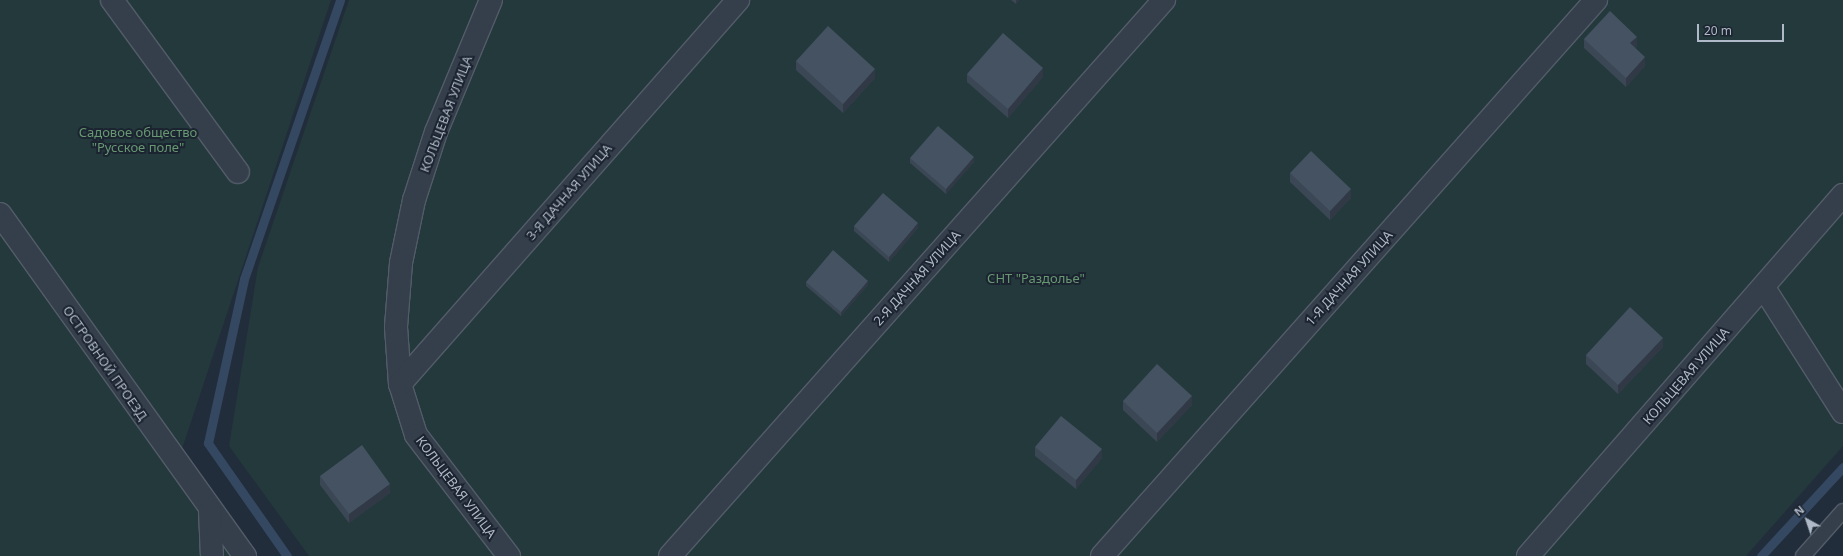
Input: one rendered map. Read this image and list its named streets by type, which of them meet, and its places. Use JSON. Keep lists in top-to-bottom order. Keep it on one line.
{"streets":{"street":["КОЛЬЦЕВАЯ УЛИЦА","3-Я ДАЧНАЯ УЛИЦА","2-Я ДАЧНАЯ УЛИЦА","1-Я ДАЧНАЯ УЛИЦА","ОСТРОВНОЙ ПРОЕЗД"]},"crossings":[["КОЛЬЦЕВАЯ УЛИЦА","3-Я ДАЧНАЯ УЛИЦА"]],"parks":["Садовое общество \"Русское поле\"","СНТ \"Раздолье\""],"scale_bar":"20 m","north":"top left"}
